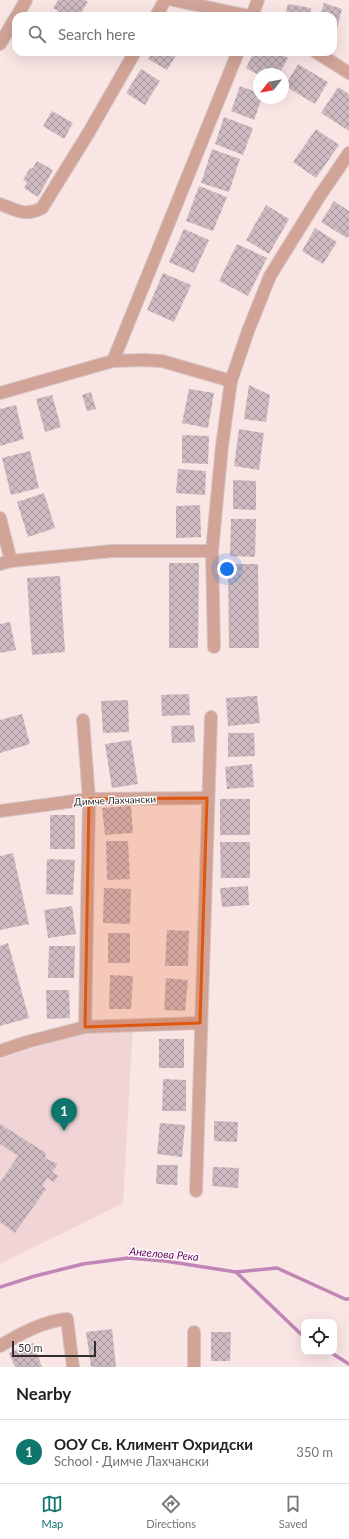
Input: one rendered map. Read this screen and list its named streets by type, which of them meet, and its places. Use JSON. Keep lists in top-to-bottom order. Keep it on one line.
{"streets":{"street":["Димче Лахчански"]},"water":["Ангелова Река"],"scale_bar":"50 m","north":"bottom left","page":{"search":"Search here","pins":"1","scale":"50 m","heading":"Nearby","list":[{"mark":"1","name":"ООУ Св. Климент Охридски","note":"School · Димче Лахчански","value":"350 m"}],"nav":["Map","Directions","Saved"]}}
